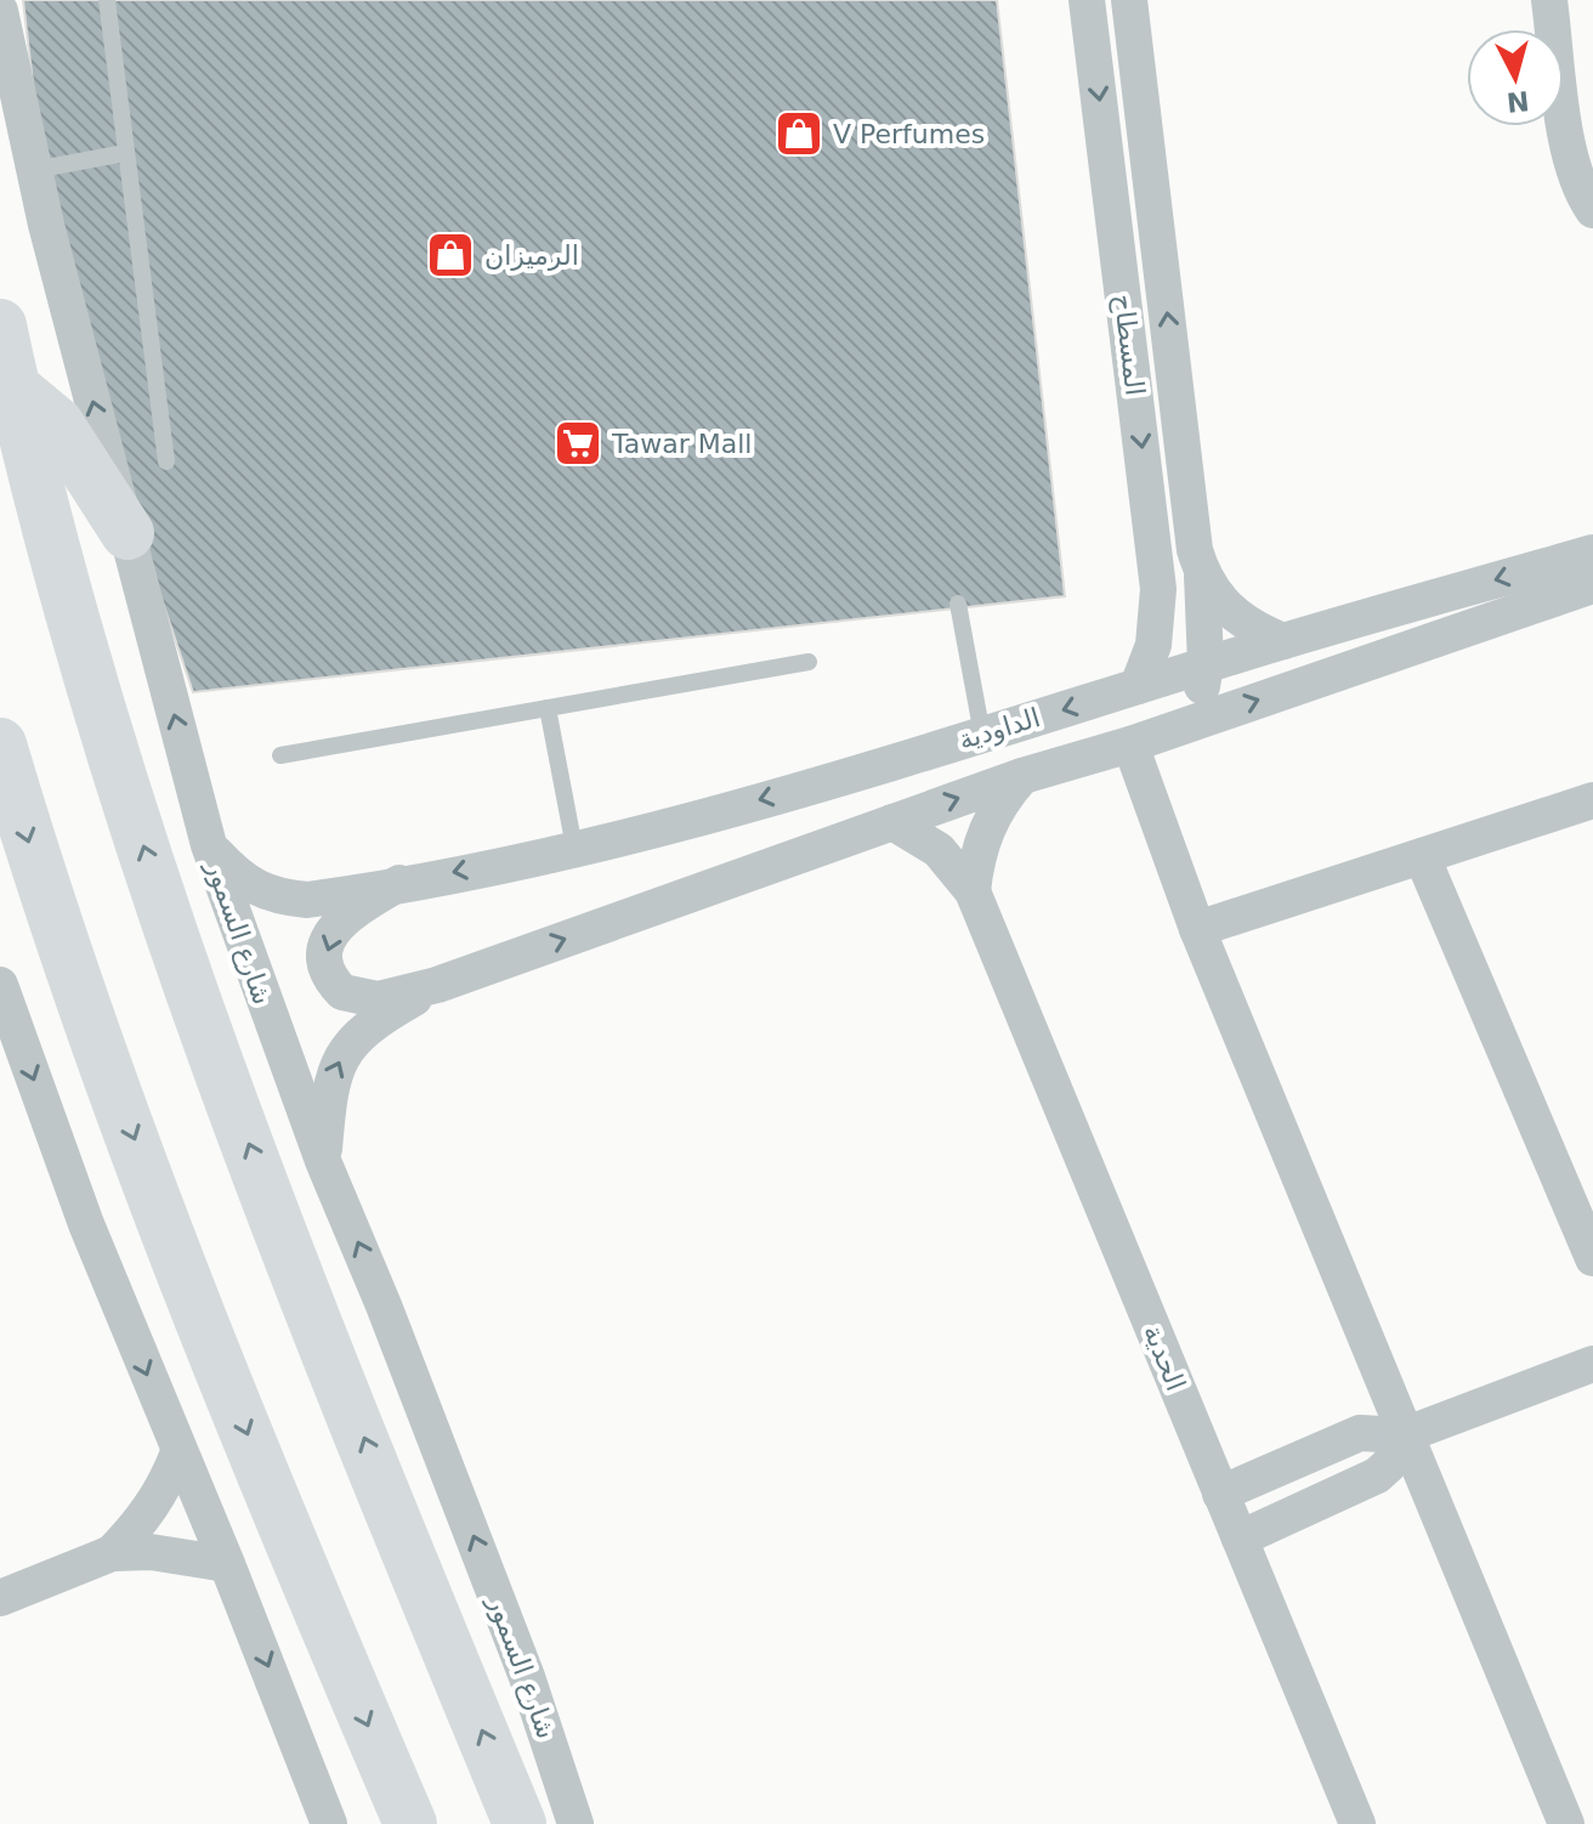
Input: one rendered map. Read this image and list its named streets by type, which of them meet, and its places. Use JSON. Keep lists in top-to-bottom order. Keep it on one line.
{"streets":{"street":["المسطاح","الداودية","شارع السمور","الحدية"]},"crossings":[["المسطاح","الداودية"],["الداودية","شارع السمور"],["الداودية","الحدية"]],"places":{"shop":["V Perfumes","الرميزان"],"supermarket":["Tawar Mall"]},"north":"bottom"}
